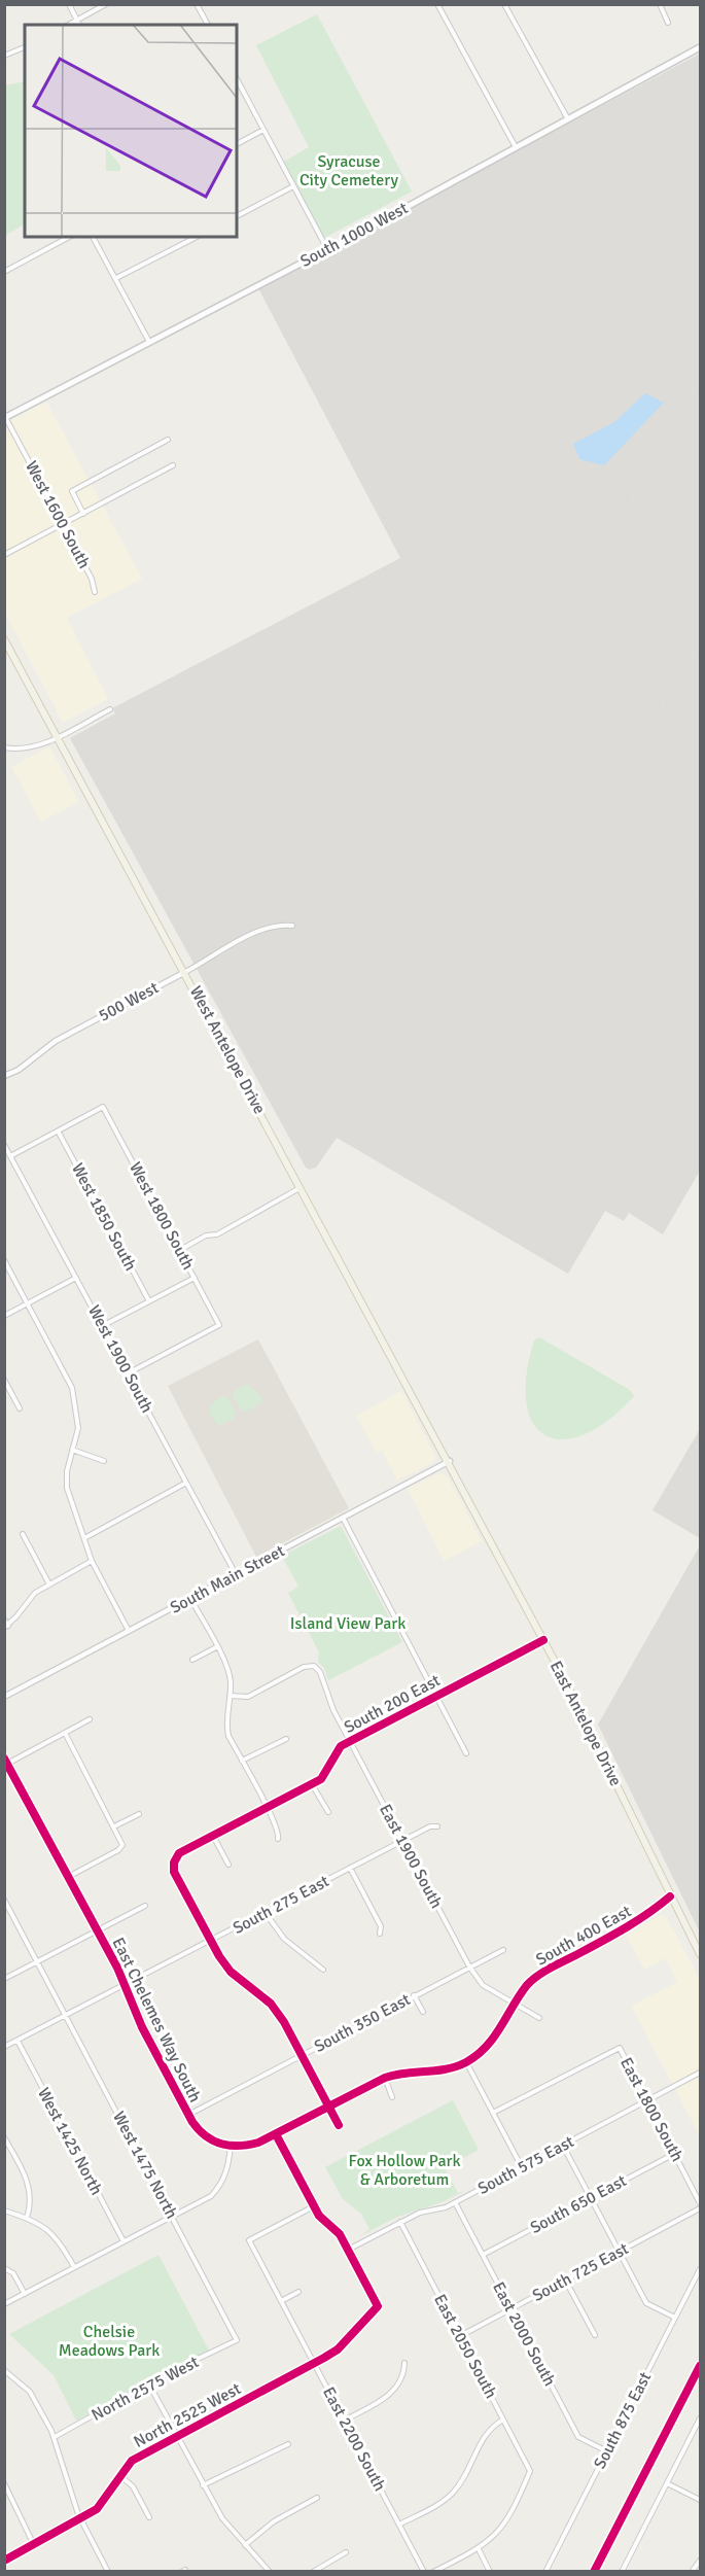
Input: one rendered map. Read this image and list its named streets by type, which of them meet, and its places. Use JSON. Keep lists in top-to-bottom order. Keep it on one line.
{"streets":{"main road":["South 1000 West","West Antelope Drive","East Antelope Drive"],"street":["West 1600 South","500 West","West 1800 South","West 1850 South","West 1900 South","South Main Street","South 200 East","East 1900 South","South 275 East","South 400 East","East Chelemes Way South","South 350 East","East 1800 South","West 1425 North","West 1475 North","South 575 East","South 650 East","South 725 East","East 2000 South","East 2050 South","North 2575 West","North 2525 West","South 875 East","East 2200 South"]},"crossings":[["South 1000 West","West 1600 South"],["500 West","West Antelope Drive"],["West Antelope Drive","South Main Street"],["West Antelope Drive","East Antelope Drive"],["West 1800 South","West 1850 South"],["West 1800 South","West 1900 South"],["West 1900 South","South Main Street"],["South Main Street","East Antelope Drive"],["South 200 East","East Antelope Drive"],["South 200 East","East 1900 South"],["South 200 East","South 275 East"],["East Antelope Drive","South 400 East"],["East 1900 South","South 275 East"],["East 1900 South","South 400 East"],["East 1900 South","South 350 East"],["South 275 East","East Chelemes Way South"],["South 275 East","West 1425 North"],["South 275 East","West 1475 North"],["East Chelemes Way South","South 350 East"],["East 1800 South","South 575 East"],["East 1800 South","South 650 East"],["West 1475 North","North 2575 West"],["South 575 East","East 2000 South"],["South 575 East","East 2050 South"],["South 650 East","East 2000 South"],["South 725 East","East 2000 South"],["South 725 East","East 2050 South"],["East 2000 South","South 875 East"],["North 2525 West","East 2200 South"]],"parks":["Syracuse City Cemetery","Island View Park","Fox Hollow Park & Arboretum","Chelsie Meadows Park"]}
